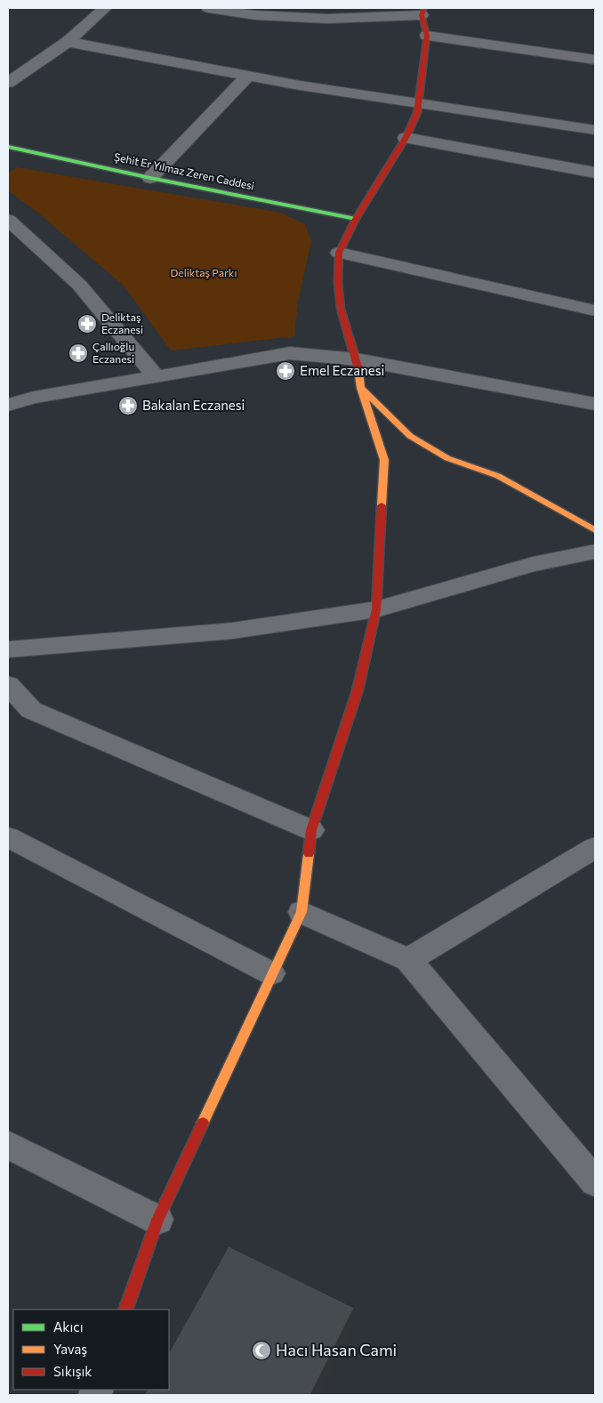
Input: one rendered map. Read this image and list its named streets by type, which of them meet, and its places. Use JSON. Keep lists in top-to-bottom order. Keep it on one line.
{"streets":{"street":["Şehit Er Yılmaz Zeren Caddesi"]},"parks":["Deliktaş Parkı"],"places":{"pharmacy":["Deliktaş Eczanesi","Çallıoğlu Eczanesi","Emel Eczanesi","Bakalan Eczanesi"],"mosque":["Hacı Hasan Cami"]},"legend":["Akıcı","Yavaş","Sıkışık"]}
